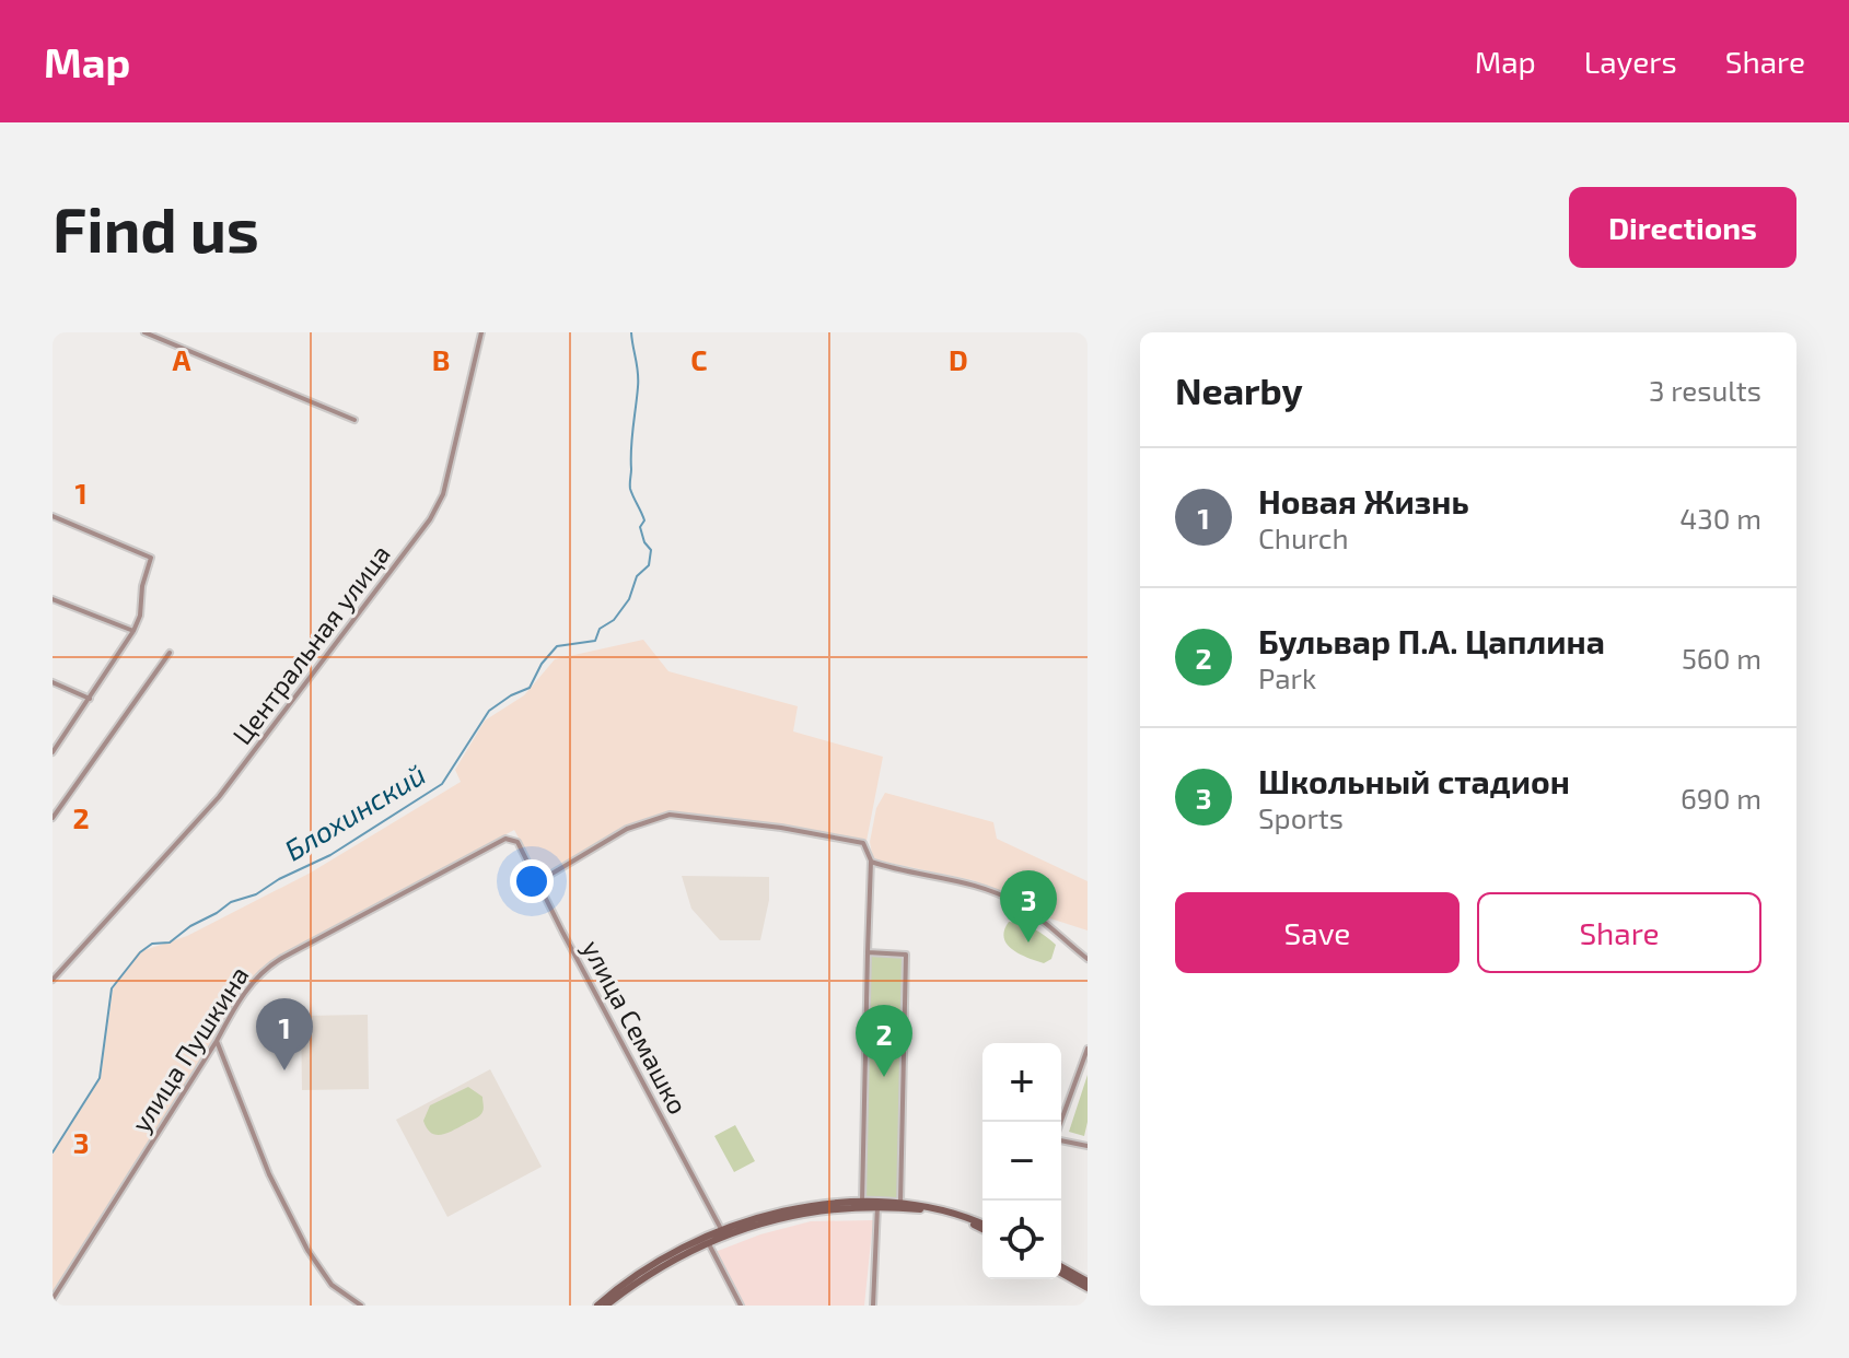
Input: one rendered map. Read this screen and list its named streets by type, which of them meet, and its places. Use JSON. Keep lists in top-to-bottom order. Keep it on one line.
{"streets":{"street":["Центральная улица","улица Семашко","улица Пушкина"]},"crossings":[["улица Семашко","улица Пушкина"]],"water":["Блохинский"],"page":{"header":"Map","nav":["Map","Layers","Share"],"buttons":["Directions",["Save","Share"]],"title":"Find us","heading":["Nearby","3 results"],"list":[{"mark":"1","name":"Новая Жизнь","note":"Church","value":"430 m"},{"mark":"2","name":"Бульвар П.А. Цаплина","note":"Park","value":"560 m"},{"mark":"3","name":"Школьный стадион","note":"Sports","value":"690 m"}],"pins":["3","1","2"],"map_buttons":["+","−"]},"grid":{"columns":["A","B","C","D"],"rows":["1","2","3"]}}
